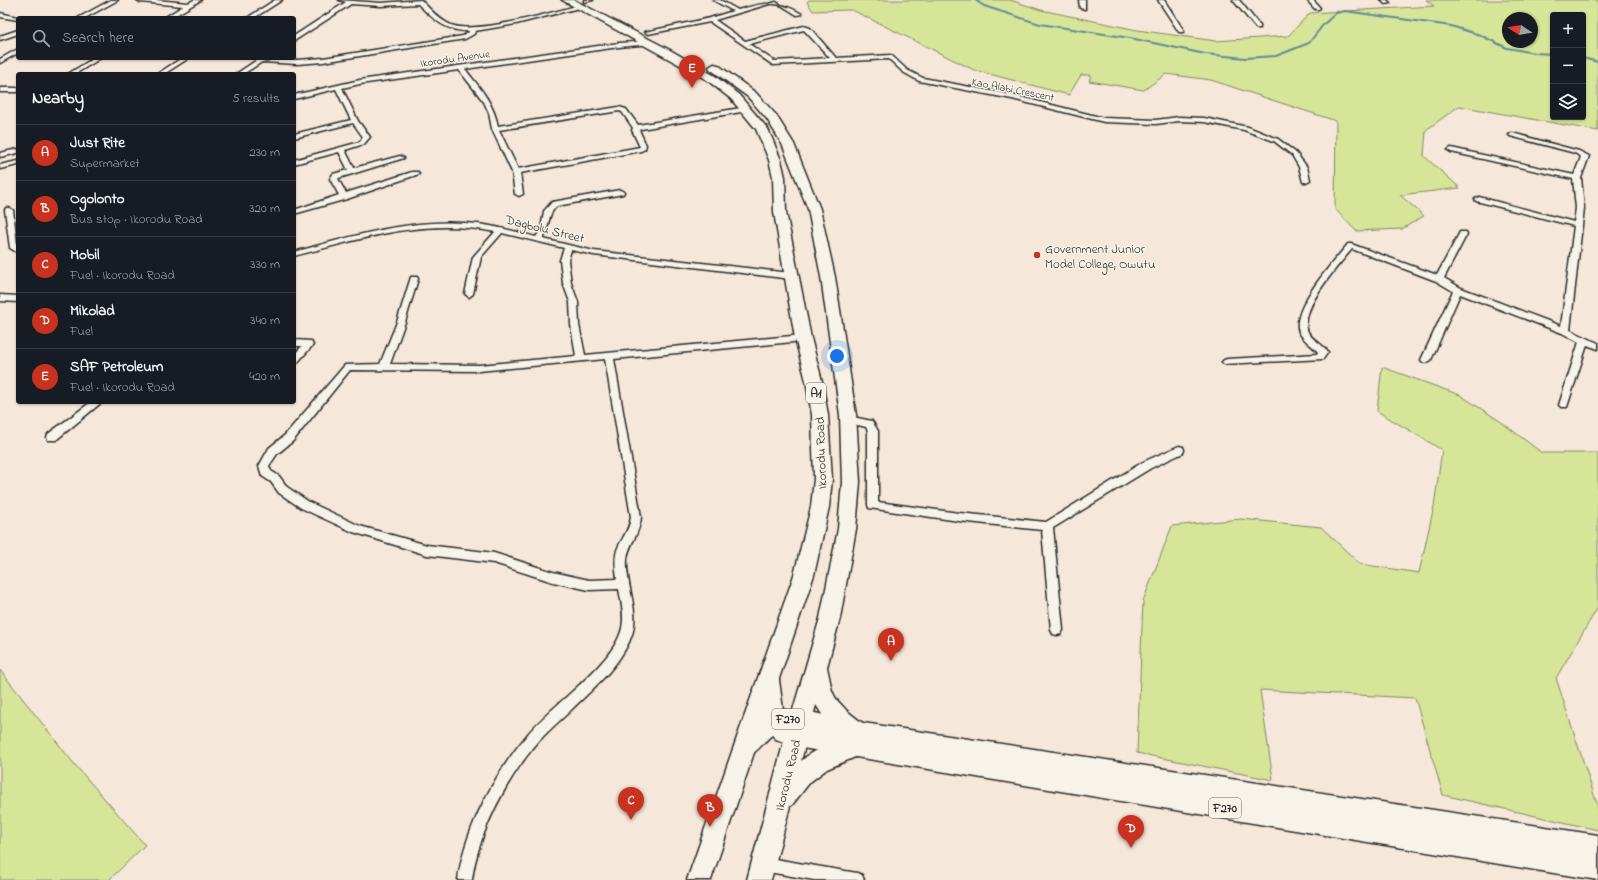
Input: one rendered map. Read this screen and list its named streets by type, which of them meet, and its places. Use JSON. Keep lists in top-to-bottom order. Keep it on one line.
{"streets":{"highway":["A1","Ikorodu Road"],"main road":["F270"],"street":["Ikorodu Avenue","Kao Alabi Crescent","Dagbolu Street"]},"crossings":[["Dagbolu Street","Ikorodu Road"],["Ikorodu Road","F270"]],"places":["Government Junior Model College, Owutu"],"north":"left","page":{"map_buttons":["+","−"],"search":"Search here","pins":["E","A","C","B","D"],"heading":["Nearby","5 results"],"list":[{"mark":"A","name":"Just Rite","note":"Supermarket","value":"230 m"},{"mark":"B","name":"Ogolonto","note":"Bus stop · Ikorodu Road","value":"320 m"},{"mark":"C","name":"Mobil","note":"Fuel · Ikorodu Road","value":"330 m"},{"mark":"D","name":"Mikolad","note":"Fuel","value":"340 m"},{"mark":"E","name":"SAF Petroleum","note":"Fuel · Ikorodu Road","value":"420 m"}]}}
